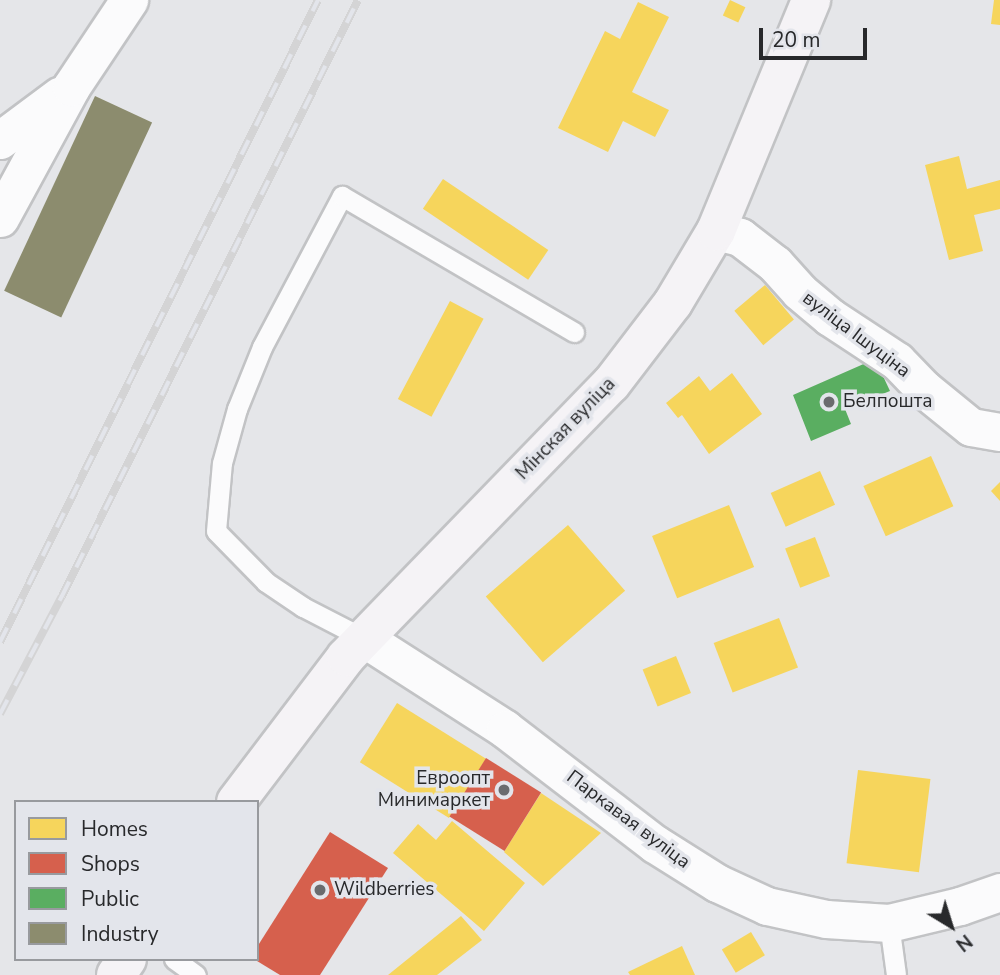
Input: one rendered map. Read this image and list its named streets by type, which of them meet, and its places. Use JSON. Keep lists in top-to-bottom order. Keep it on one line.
{"streets":{"street":["вуліца Ішуціна","Мінская вуліца","Паркавая вуліца"]},"crossings":[["вуліца Ішуціна","Мінская вуліца"],["Мінская вуліца","Паркавая вуліца"]],"places":["Белпошта","Евроопт Минимаркет","Wildberries"],"legend":["Homes","Shops","Public","Industry"],"scale_bar":"20 m","north":"bottom right"}
